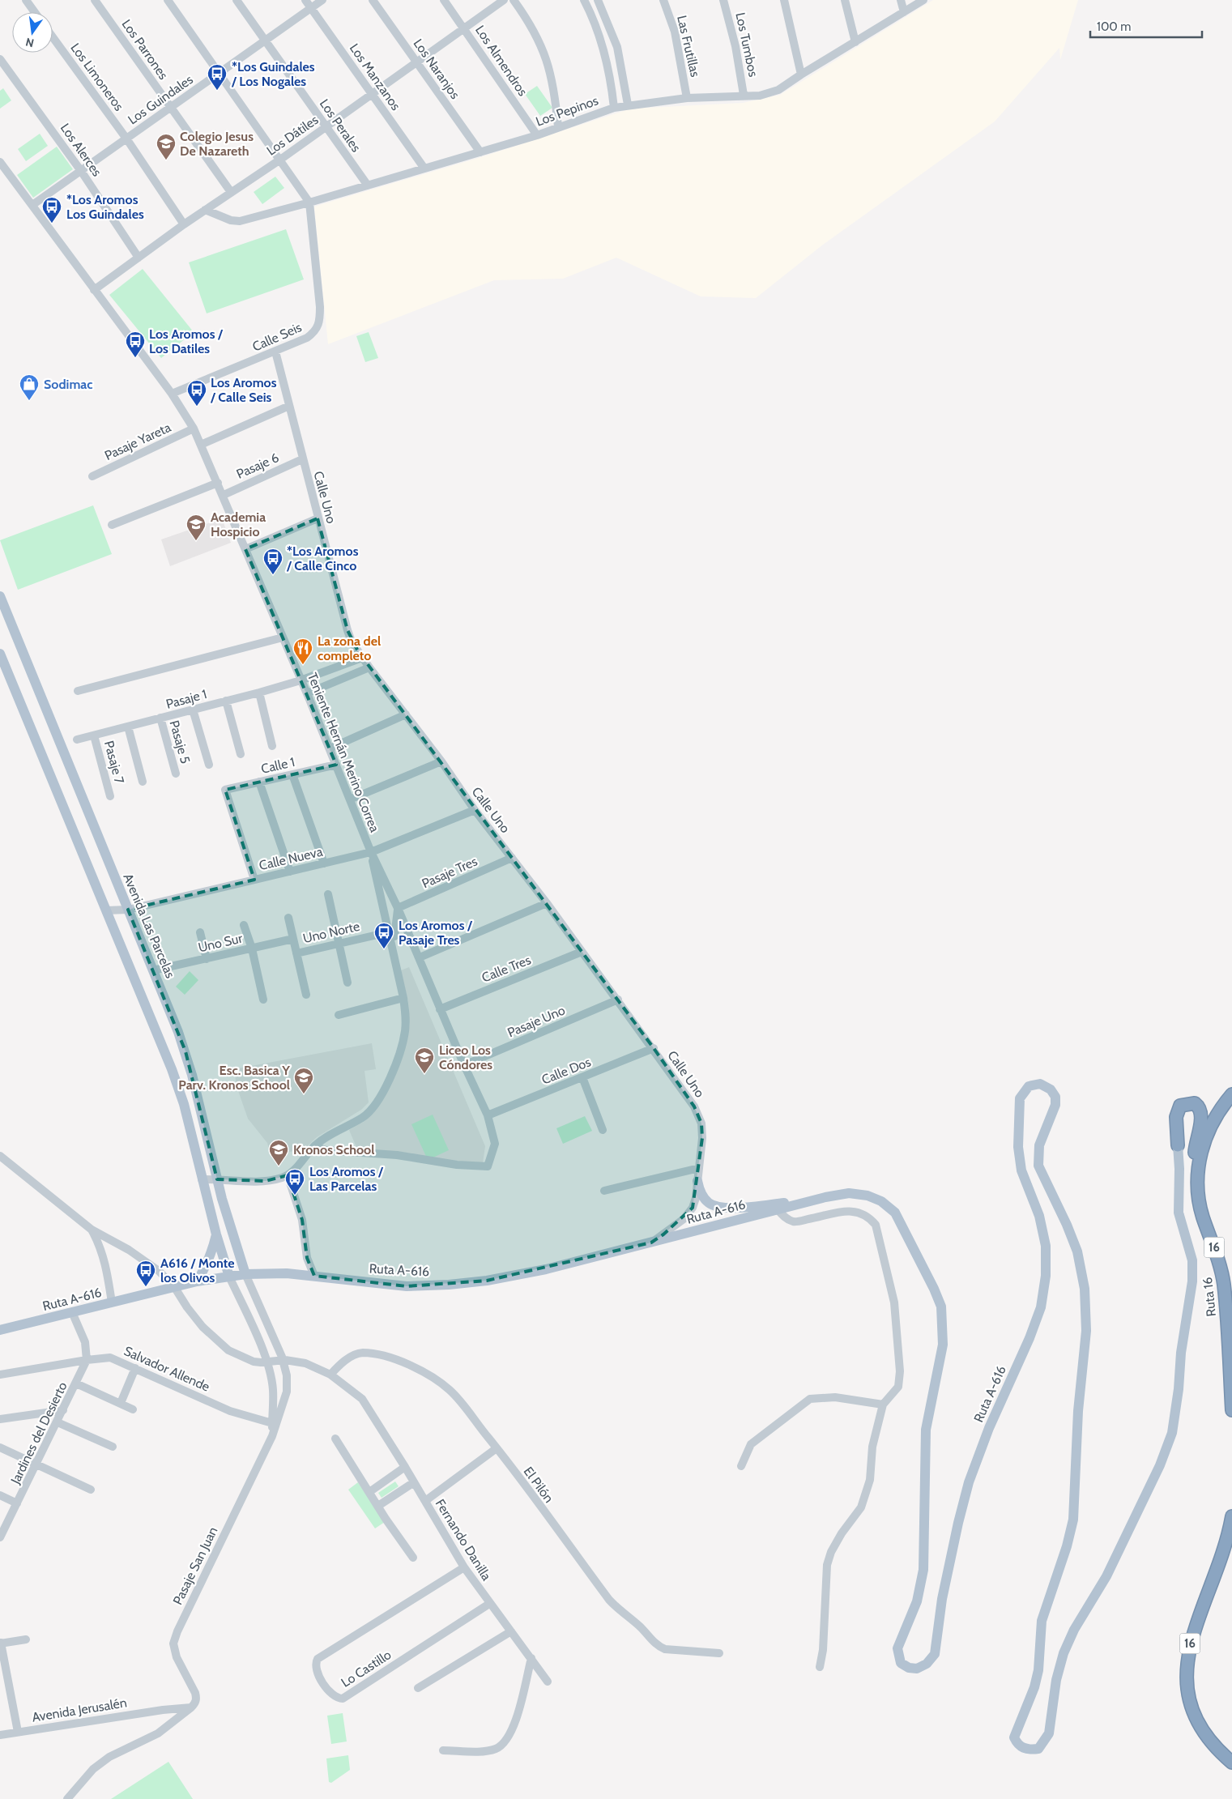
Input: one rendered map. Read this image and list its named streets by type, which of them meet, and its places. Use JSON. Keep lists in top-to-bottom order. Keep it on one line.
{"streets":{"highway":["16","Ruta 16"],"main road":["Avenida Las Parcelas","Ruta A-616"],"street":["Los Tumbos","Las Frutillas","Los Parrones","Los Almendros","Los Naranjos","Los Limoneros","Los Manzanos","Los Guindales","Los Pepinos","Los Perales","Los Dátiles","Los Alerces","Calle Seis","Pasaje Yareta","Pasaje 6","Calle Uno","Pasaje 1","Pasaje 5","Teniente Hernán Merino Correa","Pasaje 7","Calle 1","Calle Nueva","Pasaje Tres","Uno Norte","Uno Sur","Calle Tres","Pasaje Uno","Calle Dos","Salvador Allende","Jardines del Desierto","El Pilón","Fernando Danilla","Pasaje San Juan","Lo Castillo","Avenida Jerusalén"]},"crossings":[["Los Tumbos","Los Pepinos"],["Las Frutillas","Los Pepinos"],["Los Parrones","Los Guindales"],["Los Parrones","Los Dátiles"],["Los Almendros","Los Pepinos"],["Los Almendros","Los Dátiles"],["Los Naranjos","Los Pepinos"],["Los Naranjos","Los Dátiles"],["Los Limoneros","Los Guindales"],["Los Limoneros","Los Dátiles"],["Los Manzanos","Los Guindales"],["Los Manzanos","Los Pepinos"],["Los Manzanos","Los Dátiles"],["Los Guindales","Los Perales"],["Los Guindales","Los Alerces"],["Los Guindales","Teniente Hernán Merino Correa"],["Los Pepinos","Los Perales"],["Los Pepinos","Los Dátiles"],["Los Pepinos","Calle Seis"],["Los Perales","Los Dátiles"],["Los Dátiles","Los Alerces"],["Los Dátiles","Teniente Hernán Merino Correa"],["Calle Seis","Calle Uno"],["Calle Seis","Teniente Hernán Merino Correa"],["Pasaje Yareta","Teniente Hernán Merino Correa"],["Pasaje 6","Calle Uno"],["Pasaje 6","Teniente Hernán Merino Correa"],["Calle Uno","Pasaje 1"],["Calle Uno","Calle Nueva"],["Calle Uno","Pasaje Tres"],["Calle Uno","Calle Tres"],["Calle Uno","Pasaje Uno"],["Calle Uno","Calle Dos"],["Calle Uno","Ruta A-616"],["Pasaje 1","Pasaje 5"],["Pasaje 1","Teniente Hernán Merino Correa"],["Pasaje 1","Pasaje 7"],["Teniente Hernán Merino Correa","Calle 1"],["Teniente Hernán Merino Correa","Calle Nueva"],["Teniente Hernán Merino Correa","Pasaje Tres"],["Teniente Hernán Merino Correa","Uno Norte"],["Teniente Hernán Merino Correa","Calle Tres"],["Teniente Hernán Merino Correa","Pasaje Uno"],["Teniente Hernán Merino Correa","Calle Dos"],["Calle 1","Calle Nueva"],["Calle Nueva","Avenida Las Parcelas"],["Avenida Las Parcelas","Uno Sur"],["Avenida Las Parcelas","Ruta A-616"],["Ruta A-616","Pasaje San Juan"],["Salvador Allende","Jardines del Desierto"],["Salvador Allende","Pasaje San Juan"],["El Pilón","Fernando Danilla"],["Fernando Danilla","Lo Castillo"],["Pasaje San Juan","Avenida Jerusalén"]],"places":{"bus stop":["*Los Guindales / Los Nogales","*Los Aromos Los Guindales","Los Aromos / Los Datiles","Los Aromos / Calle Seis","*Los Aromos / Calle Cinco","Los Aromos / Pasaje Tres","Los Aromos / Las Parcelas","A616 / Monte los Olivos"],"school or university":["Colegio Jesus De Nazareth","Academia Hospicio","Liceo Los Cóndores","Esc. Basica Y Parv. Kronos School","Kronos School"],"shop":["Sodimac"],"restaurant":["La zona del completo"]},"scale_bar":"100 m","north":"bottom"}
